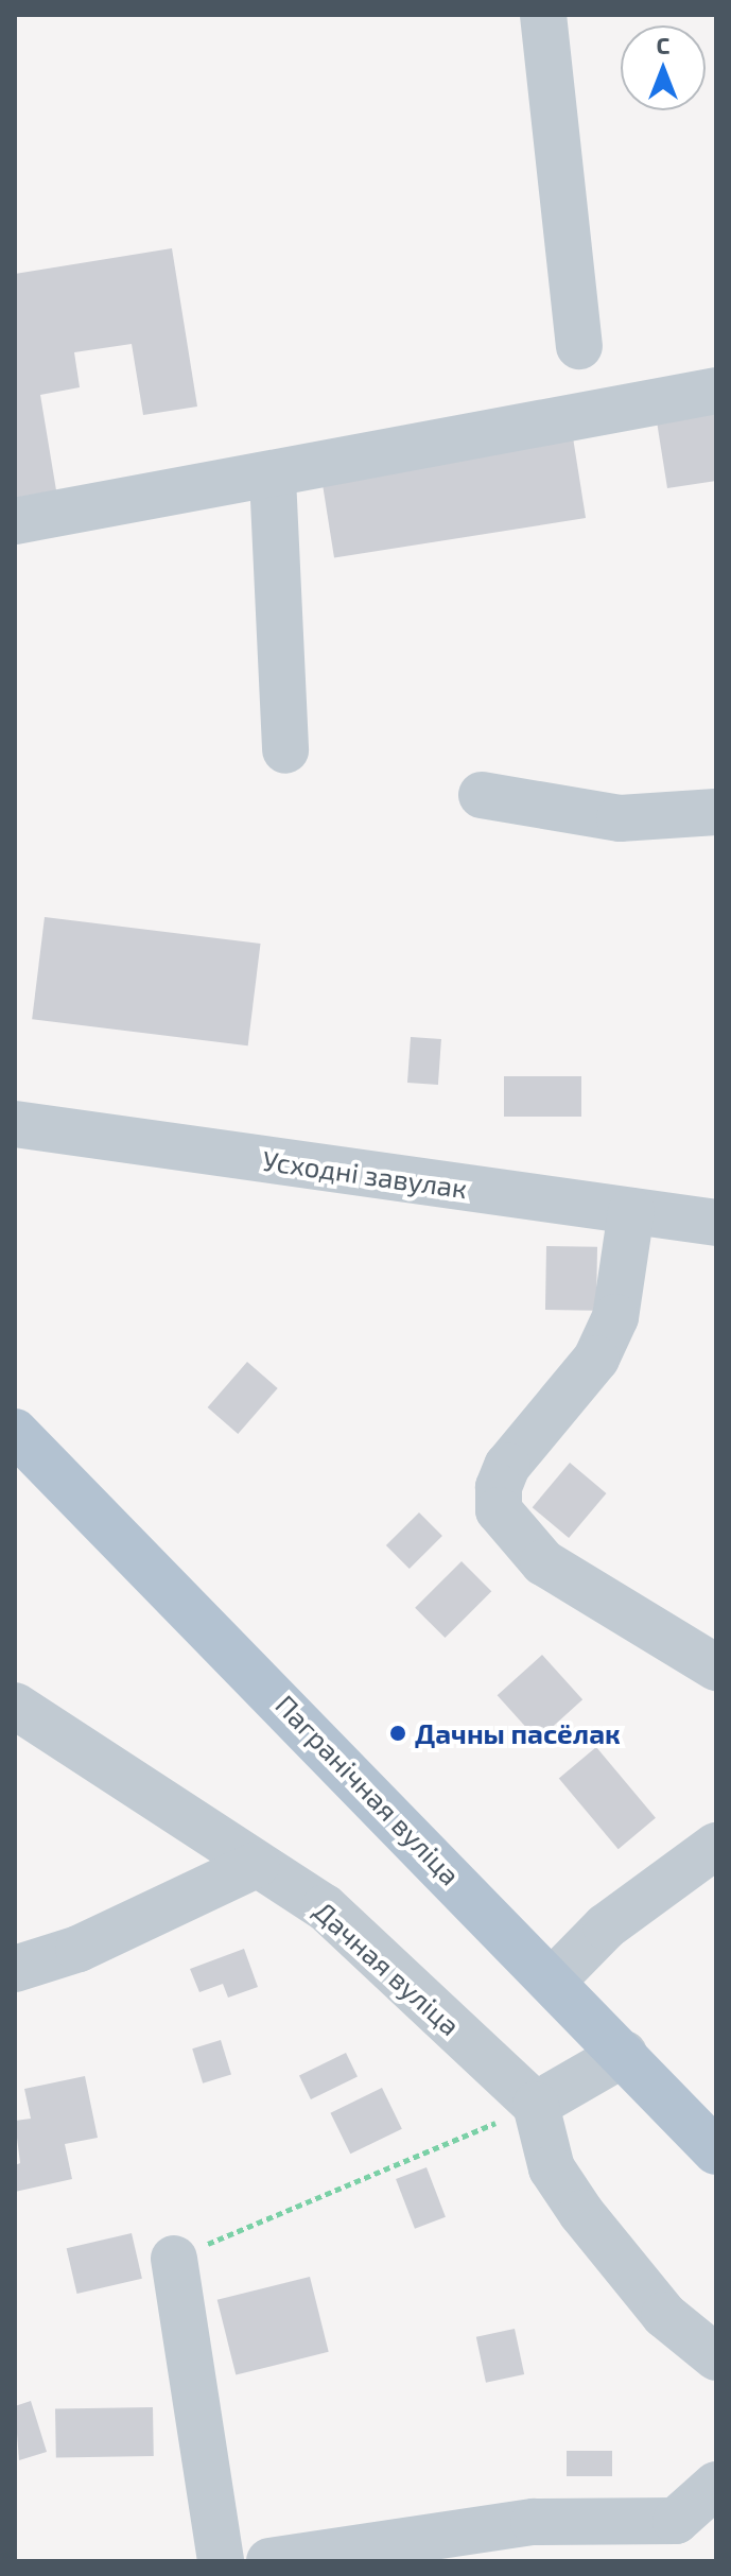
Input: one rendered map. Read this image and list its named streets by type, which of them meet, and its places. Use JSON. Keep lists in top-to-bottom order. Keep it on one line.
{"streets":{"main road":["Пагранічная вуліца"],"street":["Усходні завулак","Дачная вуліца"]},"places":["Дачны пасёлак"],"north":"top"}
